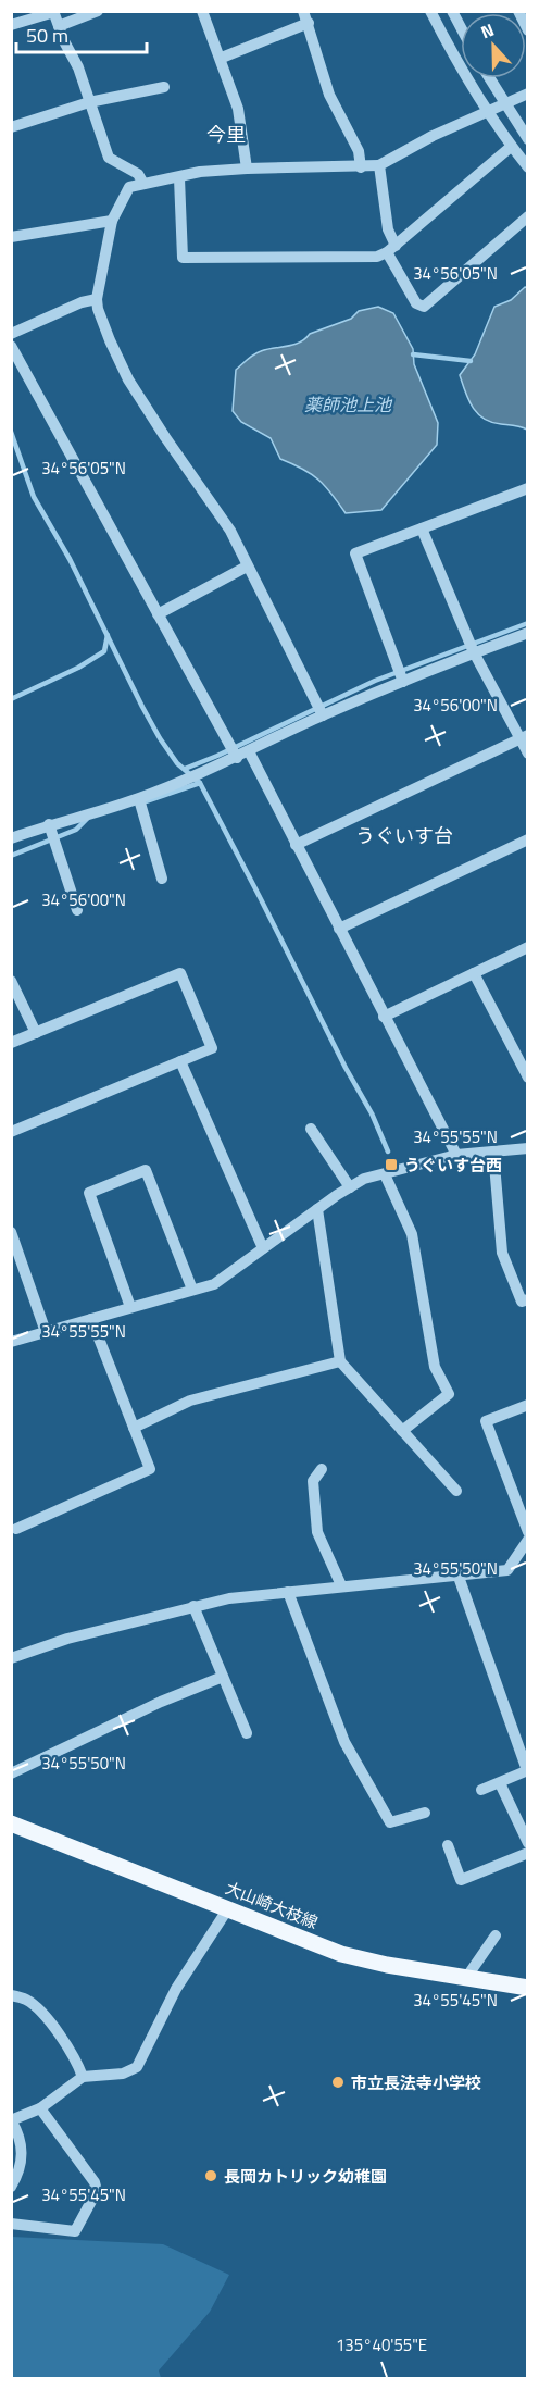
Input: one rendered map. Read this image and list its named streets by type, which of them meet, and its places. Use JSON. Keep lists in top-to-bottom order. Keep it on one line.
{"streets":{"main road":["大山崎大枝線"]},"districts":["今里","うぐいす台"],"water":["薬師池上池"],"places":{"transit":["うぐいす台西"],"other":["市立長法寺小学校","長岡カトリック幼稚園"]},"scale_bar":"50 m","north":"top","coordinates":["34°56'05\"N","34°56'00\"N","34°55'55\"N","34°55'50\"N","34°55'45\"N","135°40'55\"E"]}
